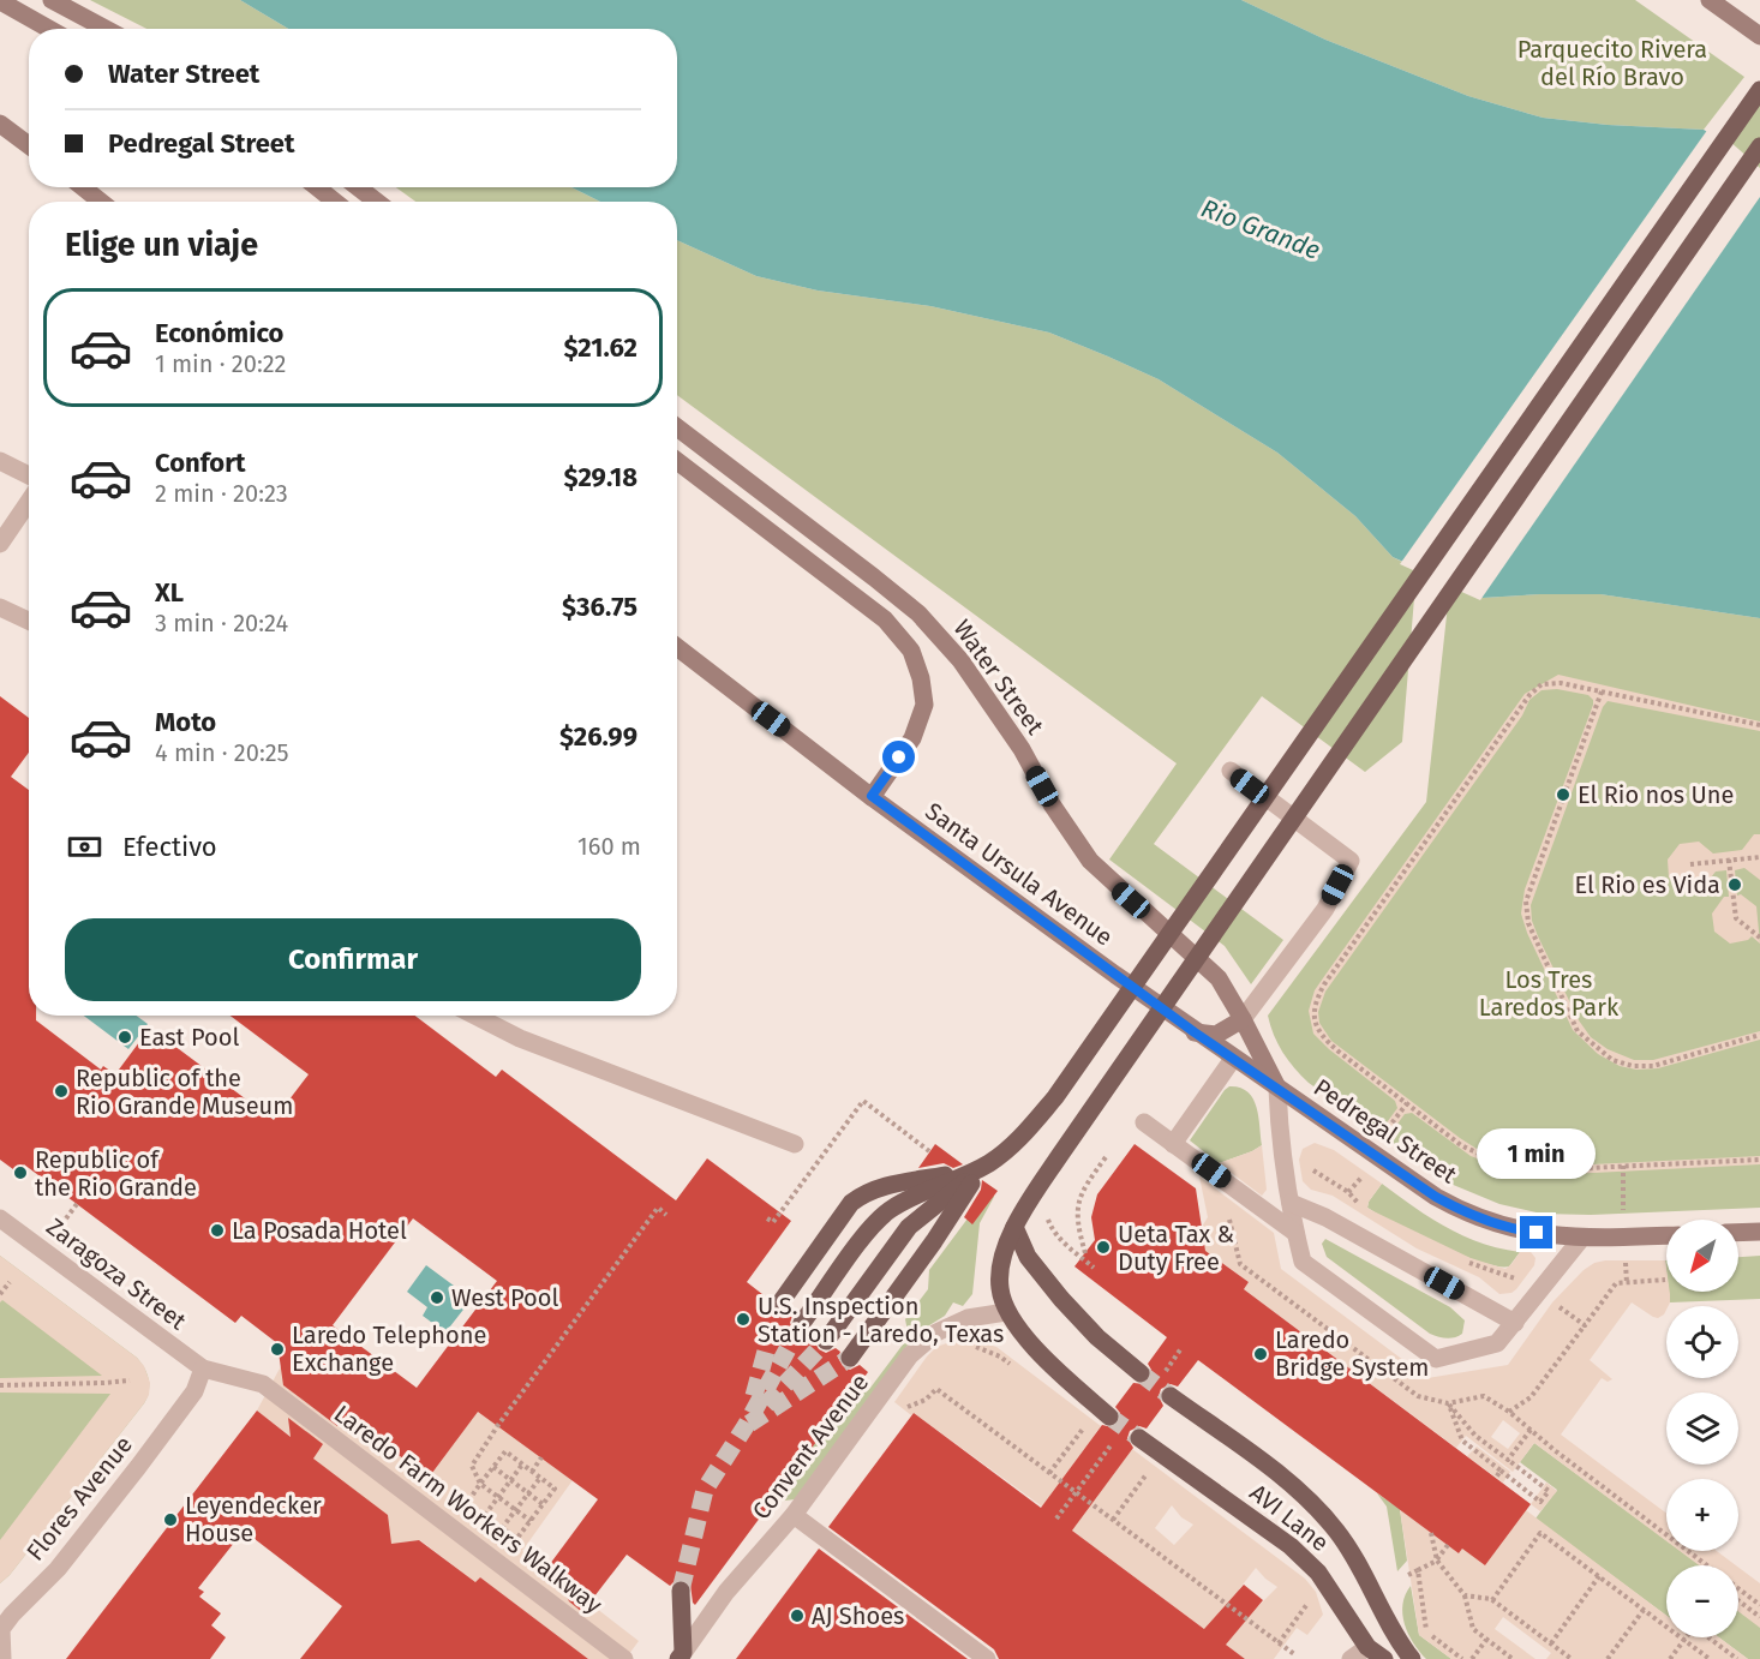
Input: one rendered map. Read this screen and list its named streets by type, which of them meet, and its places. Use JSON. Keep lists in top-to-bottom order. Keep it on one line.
{"streets":{"main road":["AVI Lane"],"street":["Water Street","Santa Ursula Avenue","Pedregal Street","Zaragoza Street","Convent Avenue","Flores Avenue","Laredo Farm Workers Walkway"]},"crossings":[["Water Street","Santa Ursula Avenue"],["Water Street","Pedregal Street"],["Santa Ursula Avenue","Pedregal Street"],["Zaragoza Street","Flores Avenue"],["Zaragoza Street","Laredo Farm Workers Walkway"],["Flores Avenue","Laredo Farm Workers Walkway"]],"water":["Rio Grande"],"parks":["Parquecito Rivera del Río Bravo","Los Tres Laredos Park"],"places":["El Rio nos Une","El Rio es Vida","East Pool","Republic of the Rio Grande Museum","Republic of the Rio Grande","La Posada Hotel","Ueta Tax & Duty Free","West Pool","U.S. Inspection Station - Laredo, Texas","Laredo Telephone Exchange","Laredo Bridge System","Leyendecker House","AJ Shoes"],"north":"bottom left","page":{"banner":["Water Street","Pedregal Street"],"heading":"Elige un viaje","list":[{"name":"Económico","note":"1 min · 20:22","value":"$21.62"},{"name":"Confort","note":"2 min · 20:23","value":"$29.18"},{"name":"XL","note":"3 min · 20:24","value":"$36.75"},{"name":"Moto","note":"4 min · 20:25","value":"$26.99"}],"pay":["Efectivo","160 m"],"buttons":"Confirmar","bubble":"1 min","map_buttons":["+","−"]}}
